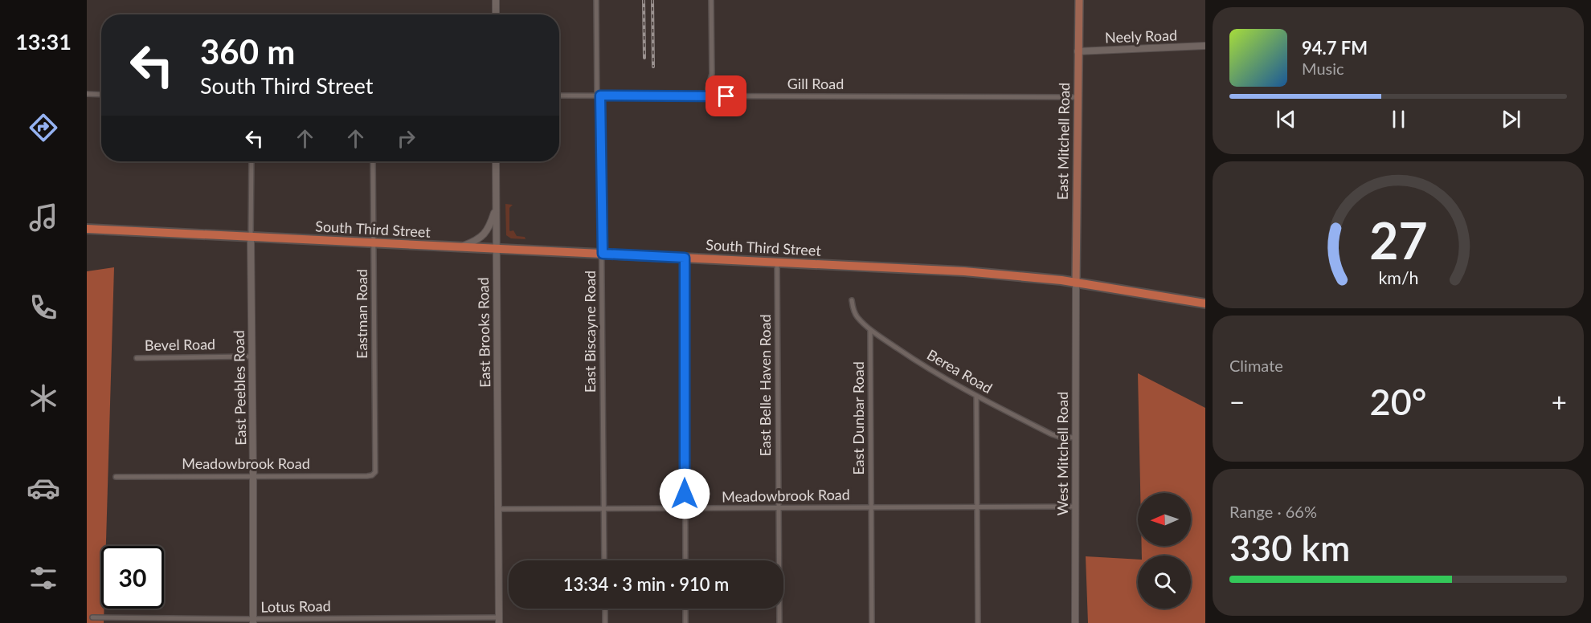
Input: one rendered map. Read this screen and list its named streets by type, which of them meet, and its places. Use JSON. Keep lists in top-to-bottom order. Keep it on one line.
{"streets":{"highway":["South Third Street"],"main road":["Neely Road","East Mitchell Road","East Brooks Road","East Peebles Road","West Mitchell Road"],"street":["Gill Road","Eastman Road","East Biscayne Road","Bevel Road","Berea Road","East Belle Haven Road","East Dunbar Road","Meadowbrook Road","Lotus Road"]},"crossings":[["Neely Road","East Mitchell Road"],["Gill Road","East Mitchell Road"],["Gill Road","East Biscayne Road"],["East Mitchell Road","South Third Street"],["East Mitchell Road","West Mitchell Road"],["South Third Street","Eastman Road"],["South Third Street","East Biscayne Road"],["South Third Street","East Brooks Road"],["South Third Street","East Belle Haven Road"],["South Third Street","East Peebles Road"],["South Third Street","West Mitchell Road"],["Eastman Road","Meadowbrook Road"],["East Biscayne Road","Meadowbrook Road"],["East Brooks Road","Meadowbrook Road"],["East Brooks Road","Lotus Road"],["Bevel Road","East Peebles Road"],["Berea Road","East Dunbar Road"],["Berea Road","West Mitchell Road"],["East Belle Haven Road","Meadowbrook Road"],["East Peebles Road","Meadowbrook Road"],["East Peebles Road","Lotus Road"],["East Dunbar Road","Meadowbrook Road"],["West Mitchell Road","Meadowbrook Road"]],"north":"left","page":{"tabs":"13:31","turn":["360 m","South Third Street"],"song":["94.7 FM","Music"],"tile":["Climate",["Range · 66%","330 km"]],"heat":["−","20°","+"],"limit":"30","trip":"13:34 · 3 min · 910 m","gauge":["27","km/h"]}}
